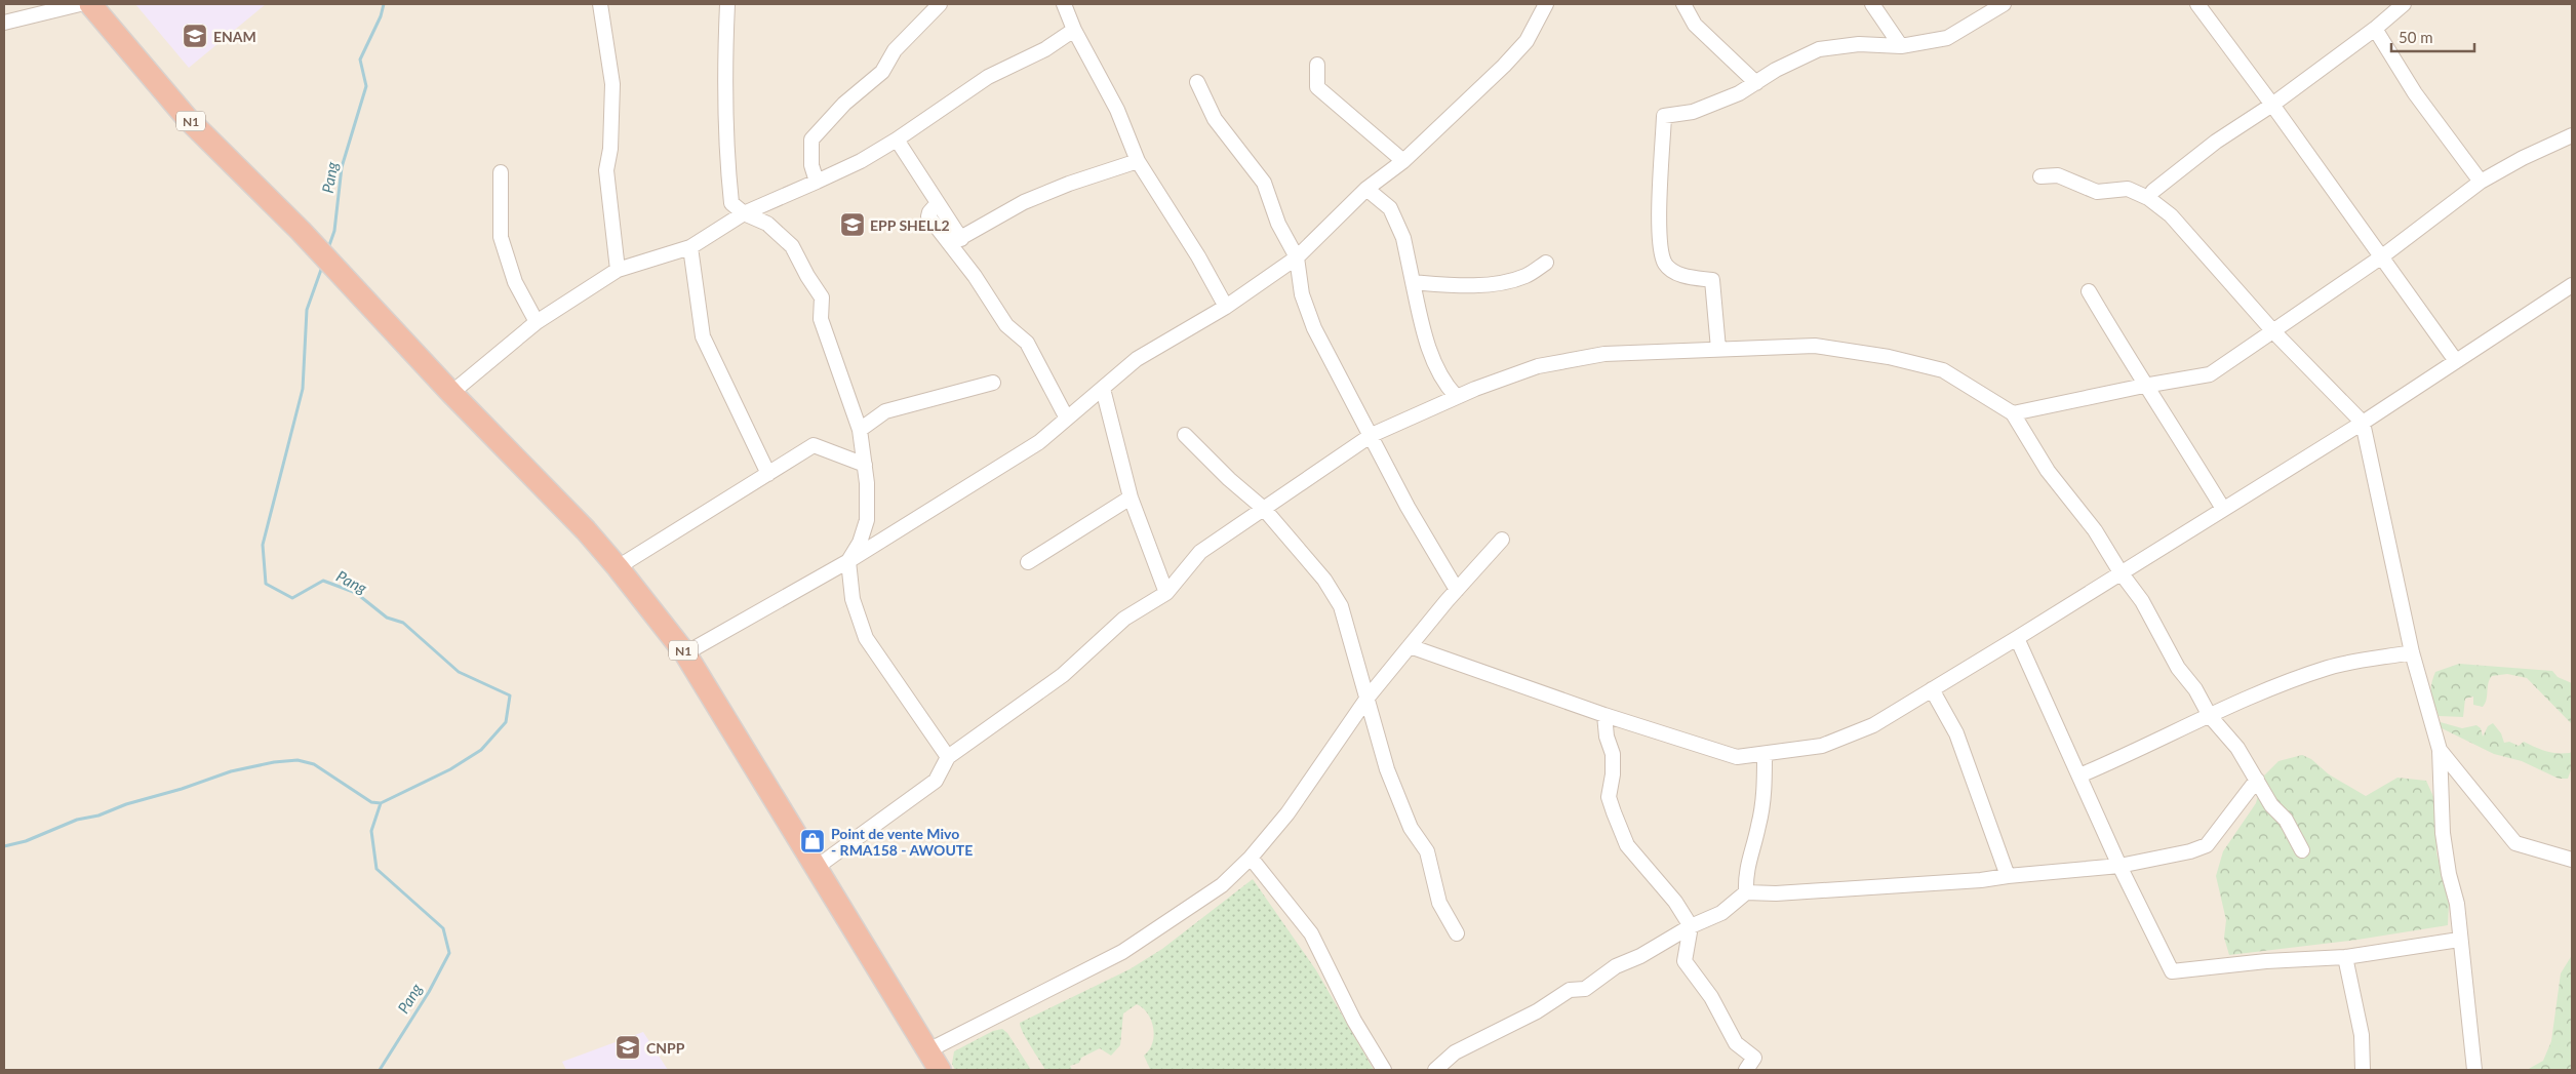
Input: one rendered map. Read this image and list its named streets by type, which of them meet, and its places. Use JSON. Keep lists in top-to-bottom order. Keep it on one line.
{"streets":{"highway":["N1"]},"water":["Pang"],"places":{"school or university":["ENAM","EPP SHELL2","CNPP"],"shop":["Point de vente Mivo - RMA158 - AWOUTE"]},"scale_bar":"50 m"}
